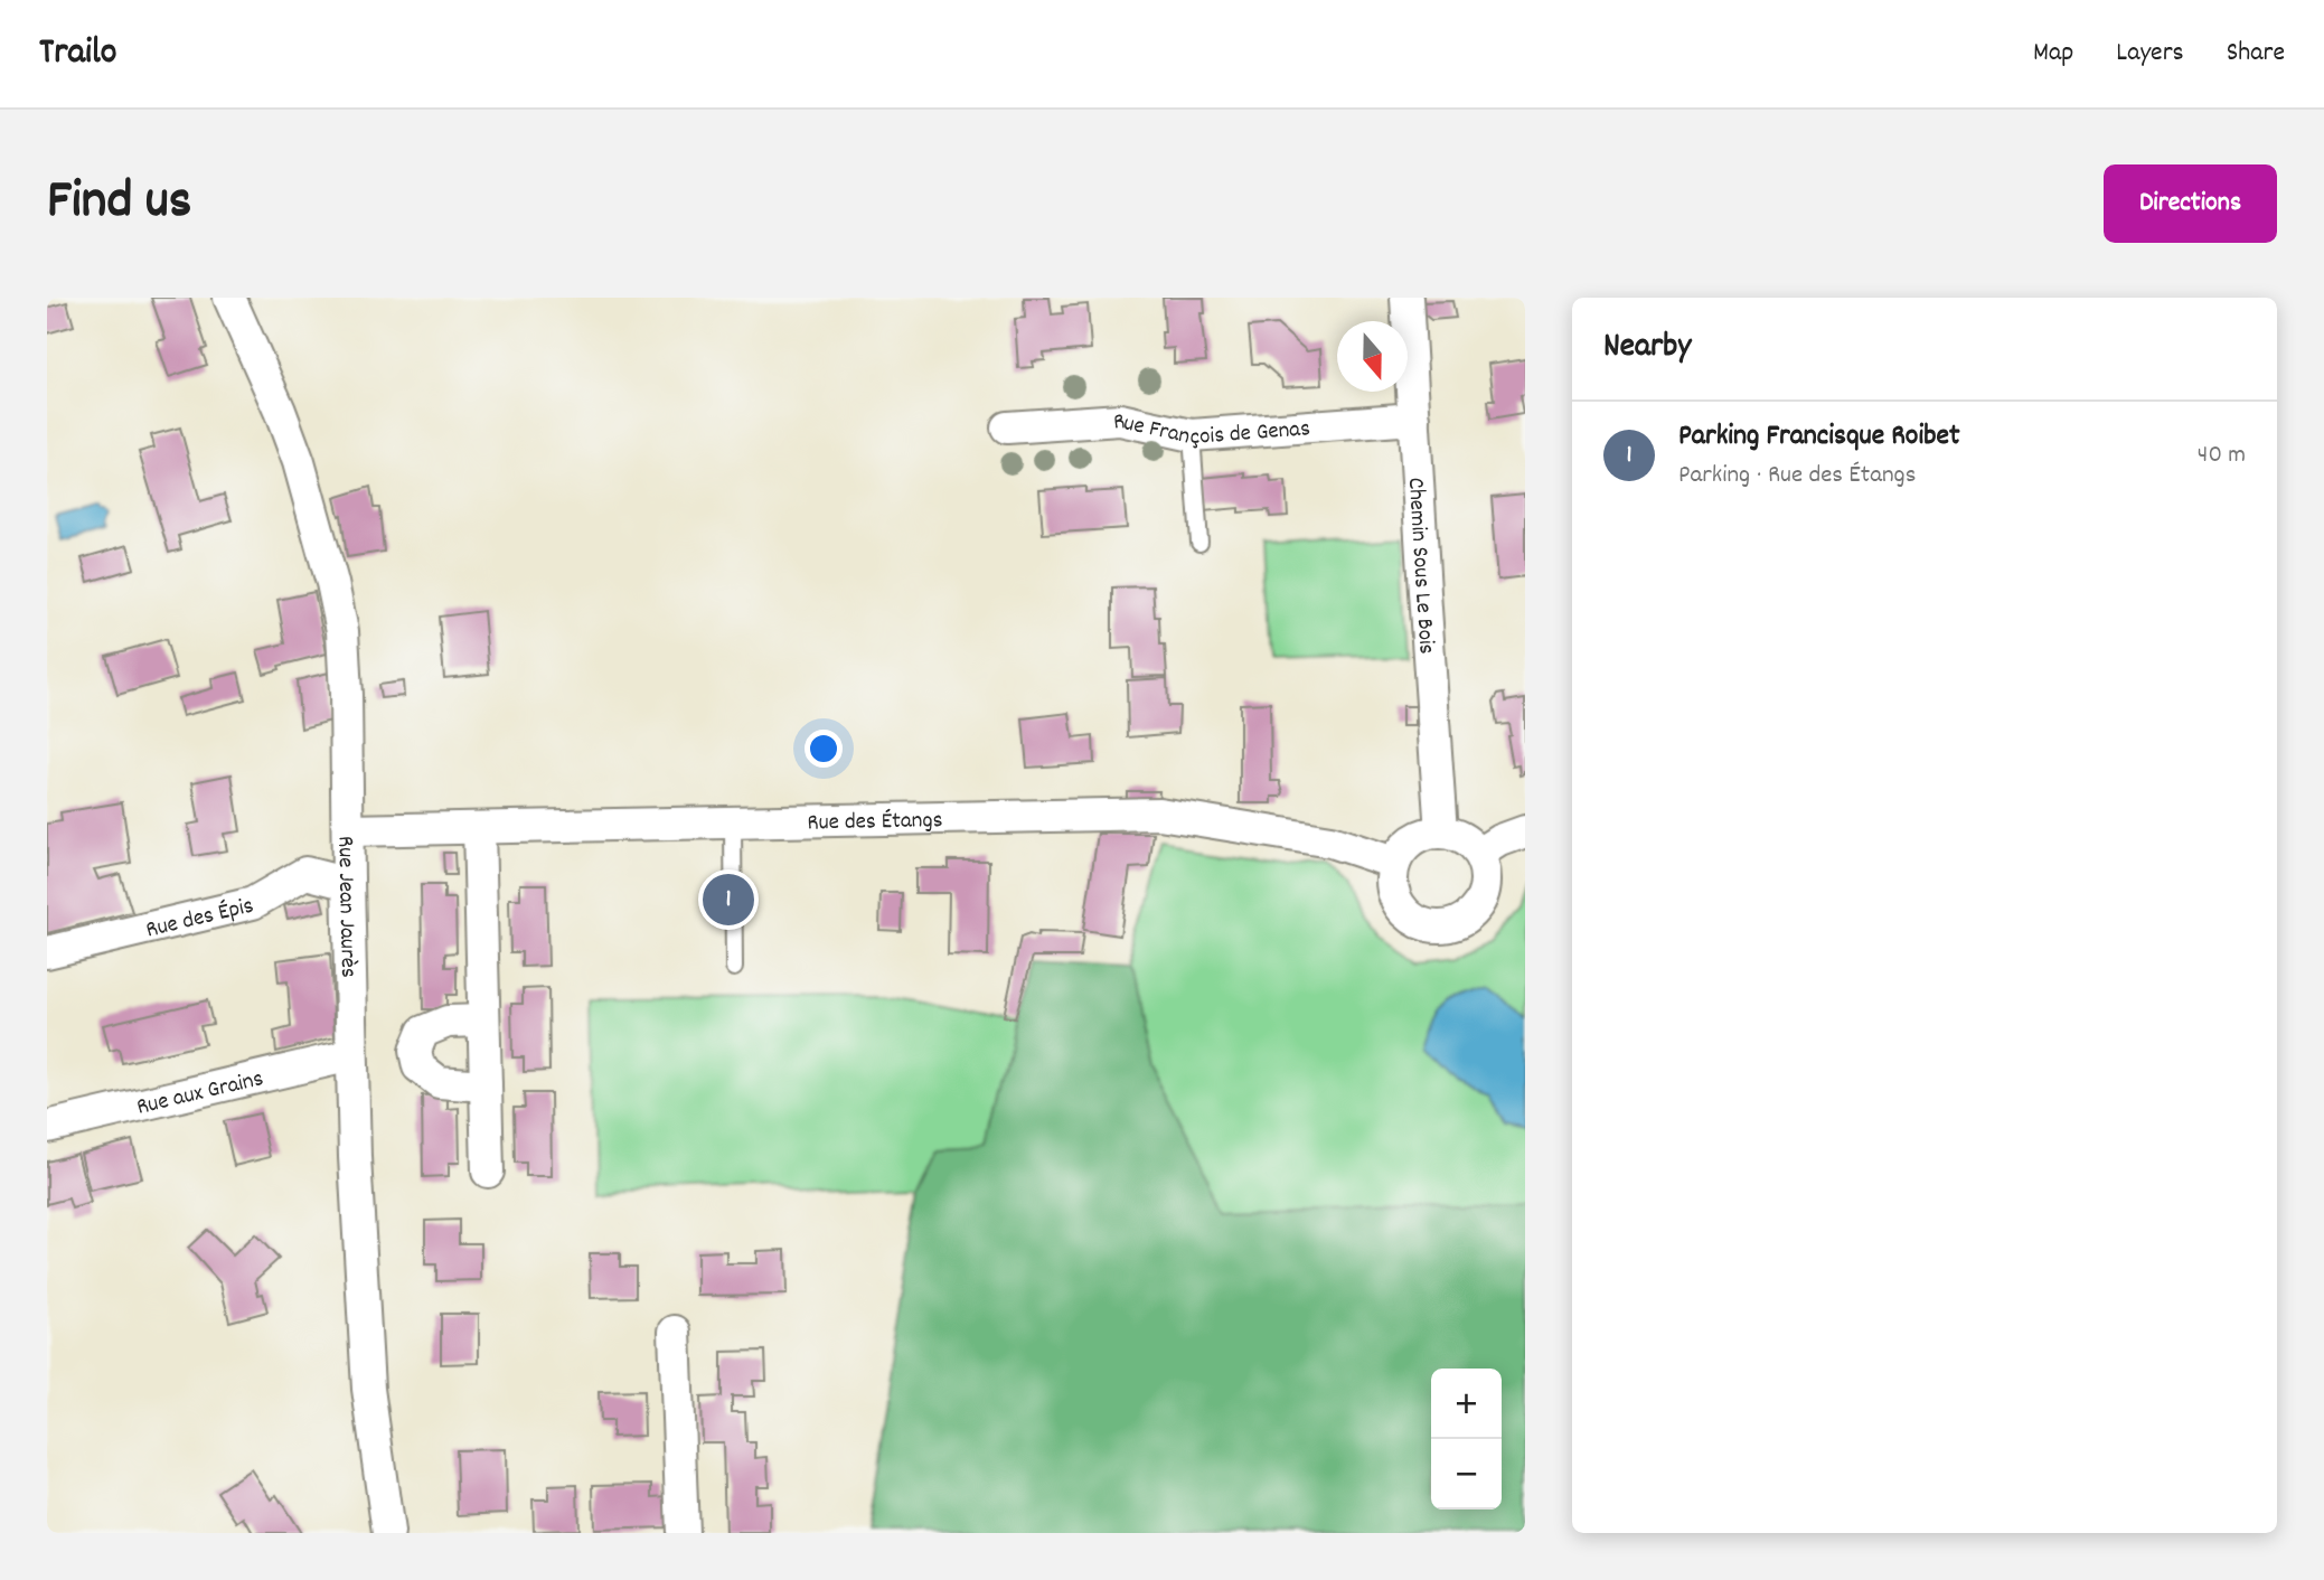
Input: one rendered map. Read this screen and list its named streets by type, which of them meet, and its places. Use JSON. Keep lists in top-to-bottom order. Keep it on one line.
{"streets":{"street":["Rue François de Genas","Chemin Sous Le Bois","Rue des Étangs","Rue Jean Jaurès","Rue des Épis","Rue aux Grains"]},"crossings":[["Rue François de Genas","Chemin Sous Le Bois"],["Chemin Sous Le Bois","Rue des Étangs"],["Rue des Étangs","Rue Jean Jaurès"],["Rue Jean Jaurès","Rue des Épis"],["Rue Jean Jaurès","Rue aux Grains"]],"north":"bottom","page":{"header":"Trailo","nav":["Map","Layers","Share"],"title":"Find us","buttons":"Directions","heading":"Nearby","list":[{"mark":"1","name":"Parking Francisque Roibet","note":"Parking · Rue des Étangs","value":"40 m"}],"pins":"1","map_buttons":["+","−"]}}
